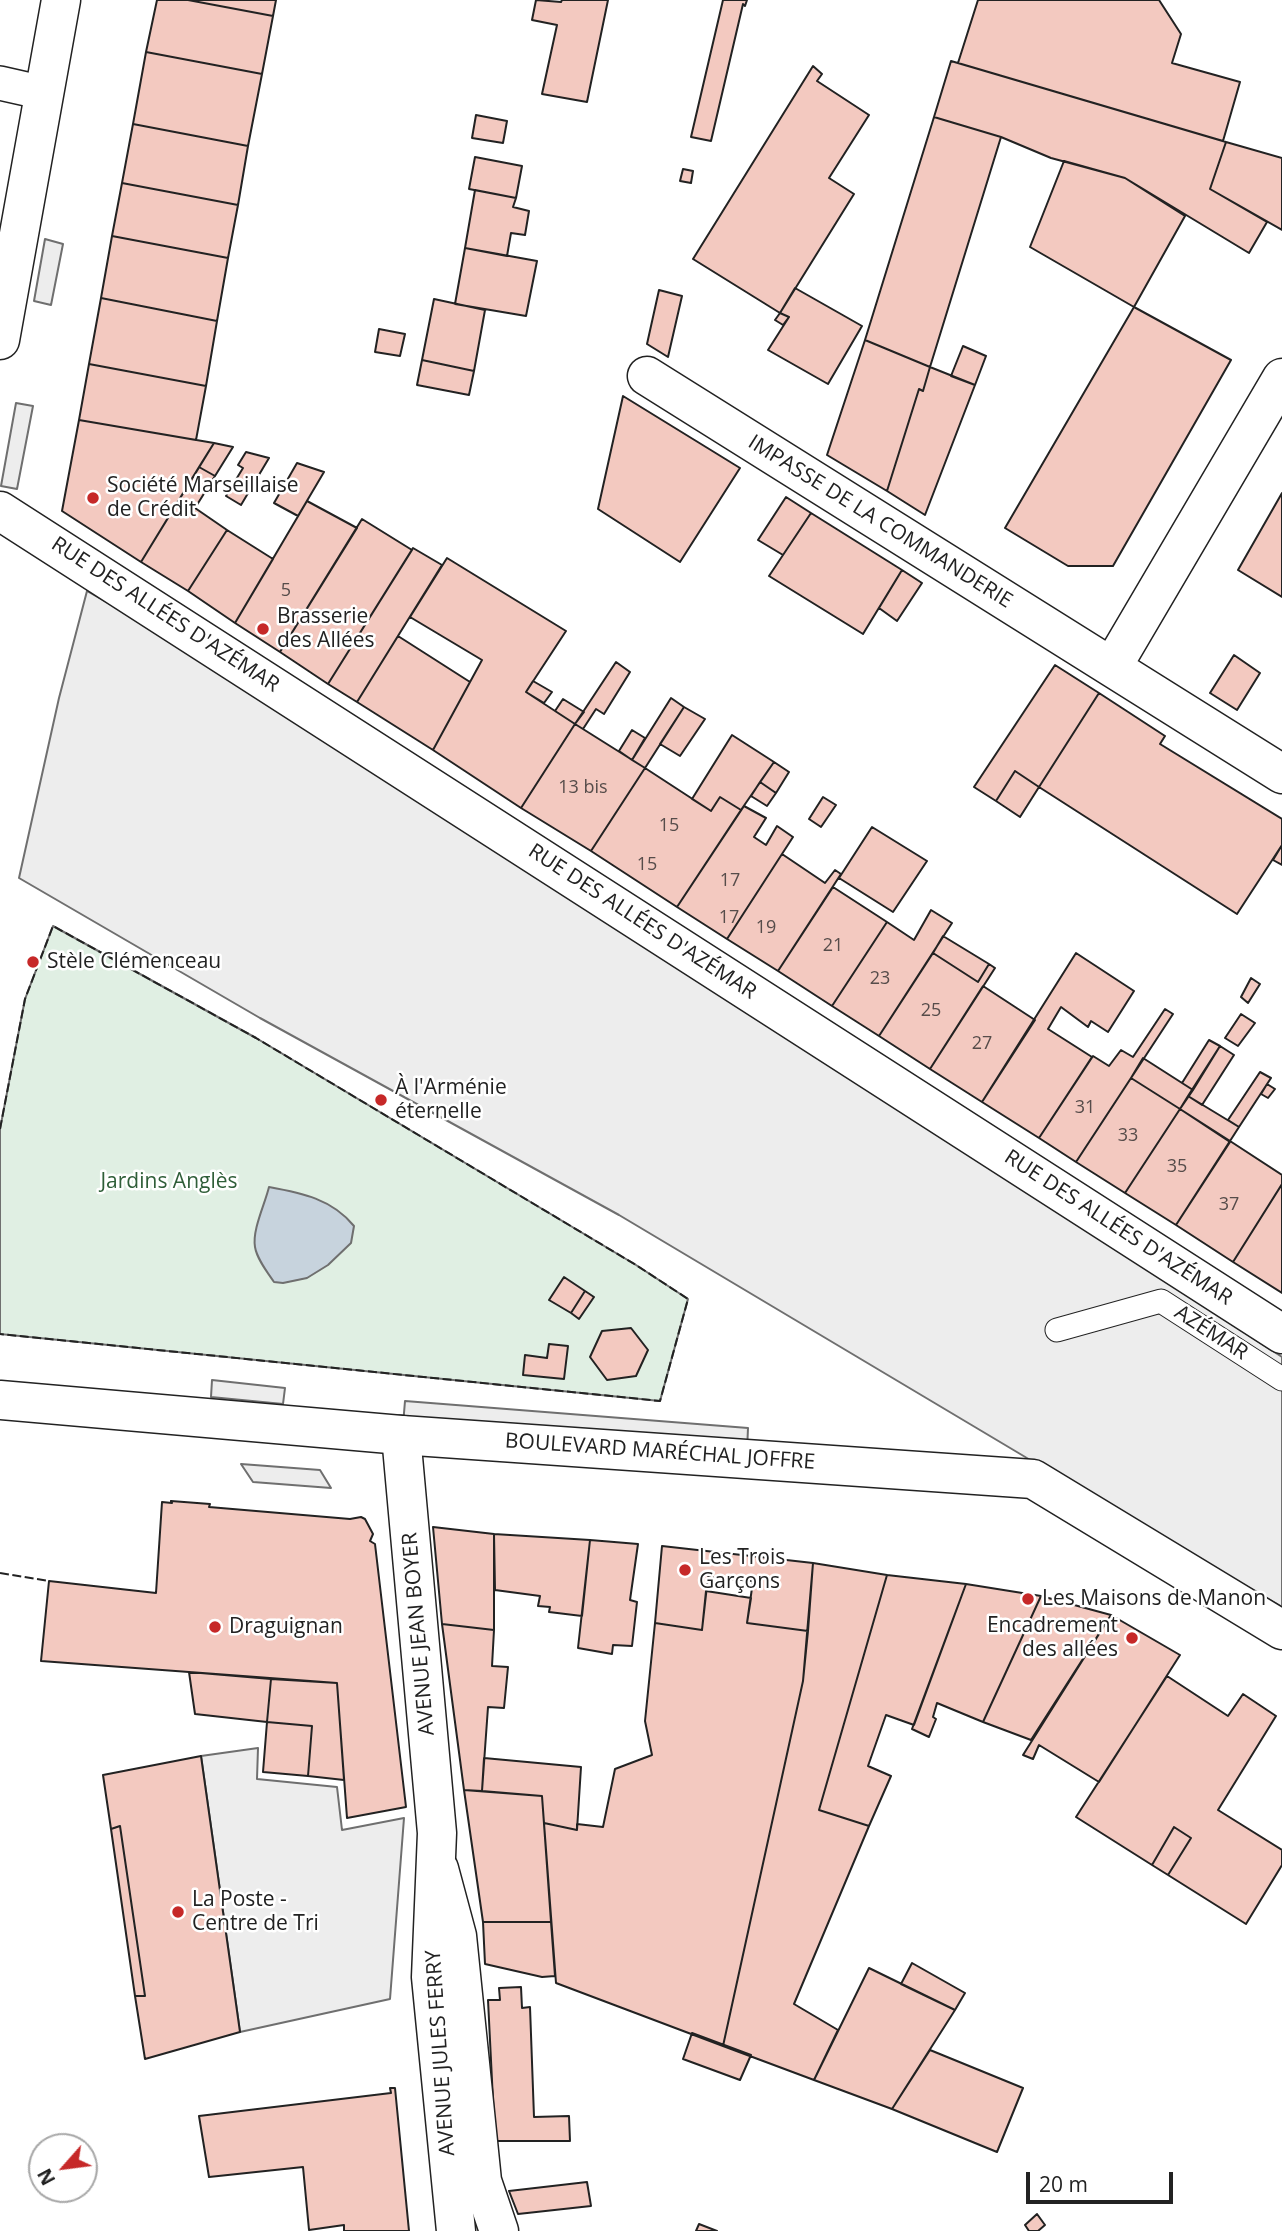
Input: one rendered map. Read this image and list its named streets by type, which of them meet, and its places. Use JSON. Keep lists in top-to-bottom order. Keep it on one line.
{"streets":{"street":["IMPASSE DE LA COMMANDERIE","RUE DES ALLÉES D'AZÉMAR","BOULEVARD MARÉCHAL JOFFRE","AVENUE JEAN BOYER","AVENUE JULES FERRY"],"lane":["AZÉMAR"]},"crossings":[["BOULEVARD MARÉCHAL JOFFRE","AVENUE JEAN BOYER"],["AVENUE JEAN BOYER","AVENUE JULES FERRY"]],"parks":["Jardins Anglès"],"places":["Société Marseillaise de Crédit","Brasserie des Allées","Stèle Clémenceau","À l'Arménie éternelle","Les Trois Garçons","Les Maisons de Manon","Draguignan","Encadrement des allées","La Poste - Centre de Tri"],"house_numbers":["5","13 bis","15","15","17","17","19","21","23","25","27","31","33","35","37"],"scale_bar":"20 m","north":"bottom left"}
